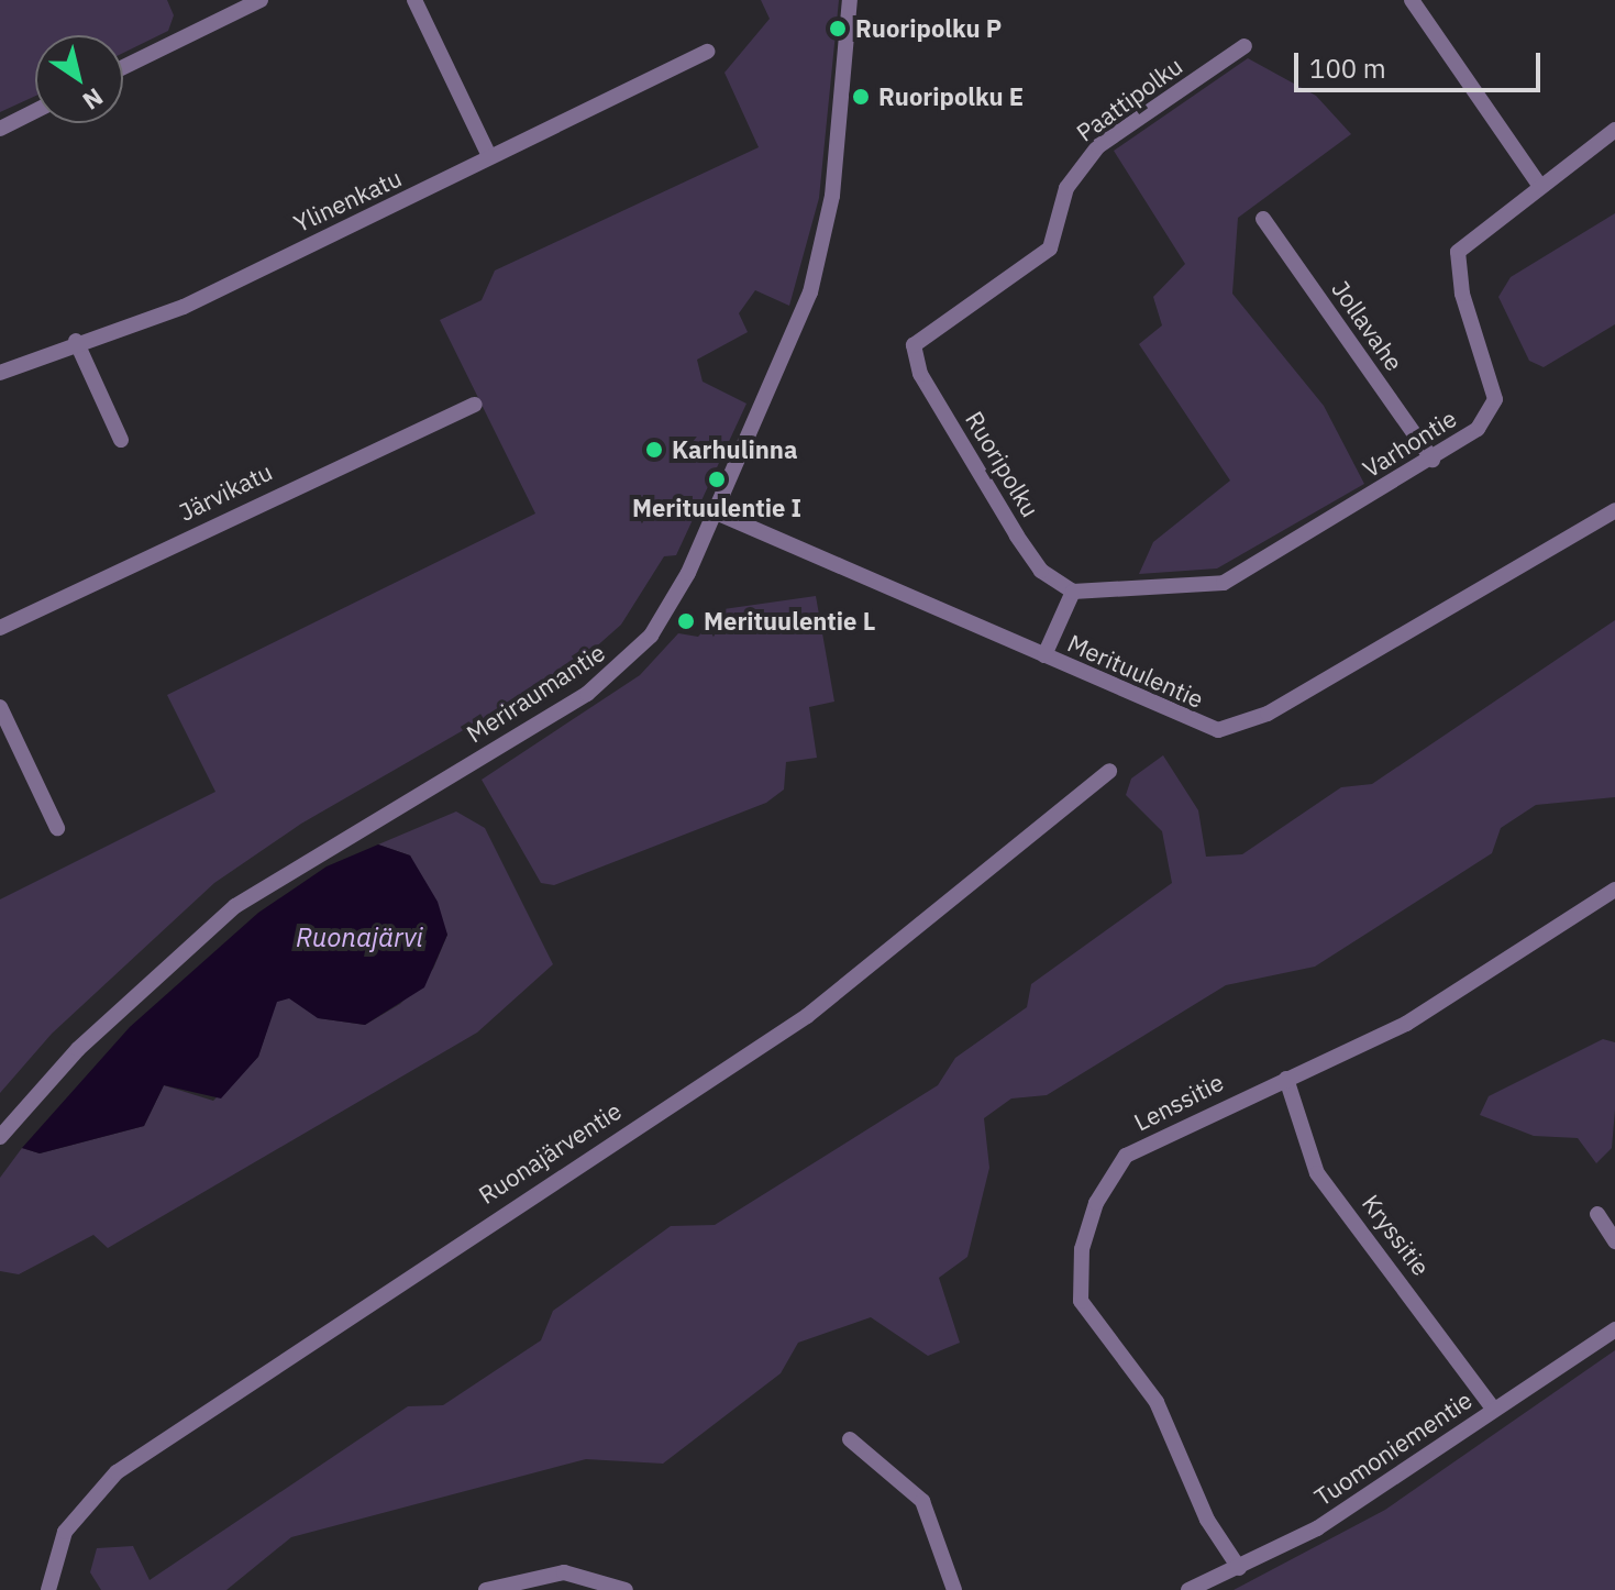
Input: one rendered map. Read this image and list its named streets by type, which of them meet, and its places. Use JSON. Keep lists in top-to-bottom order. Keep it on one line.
{"streets":{"street":["Paattipolku","Ylinenkatu","Jollavahe","Varhontie","Ruoripolku","Järvikatu","Merituulentie","Meriraumantie","Lenssitie","Ruonajärventie","Kryssitie","Tuomoniementie"]},"crossings":[["Paattipolku","Ruoripolku"],["Jollavahe","Varhontie"],["Varhontie","Ruoripolku"],["Merituulentie","Meriraumantie"],["Lenssitie","Kryssitie"],["Lenssitie","Tuomoniementie"],["Kryssitie","Tuomoniementie"]],"water":["Ruonajärvi"],"places":["Ruoripolku P","Ruoripolku E","Karhulinna","Merituulentie I","Merituulentie L"],"scale_bar":"100 m","north":"bottom right"}
